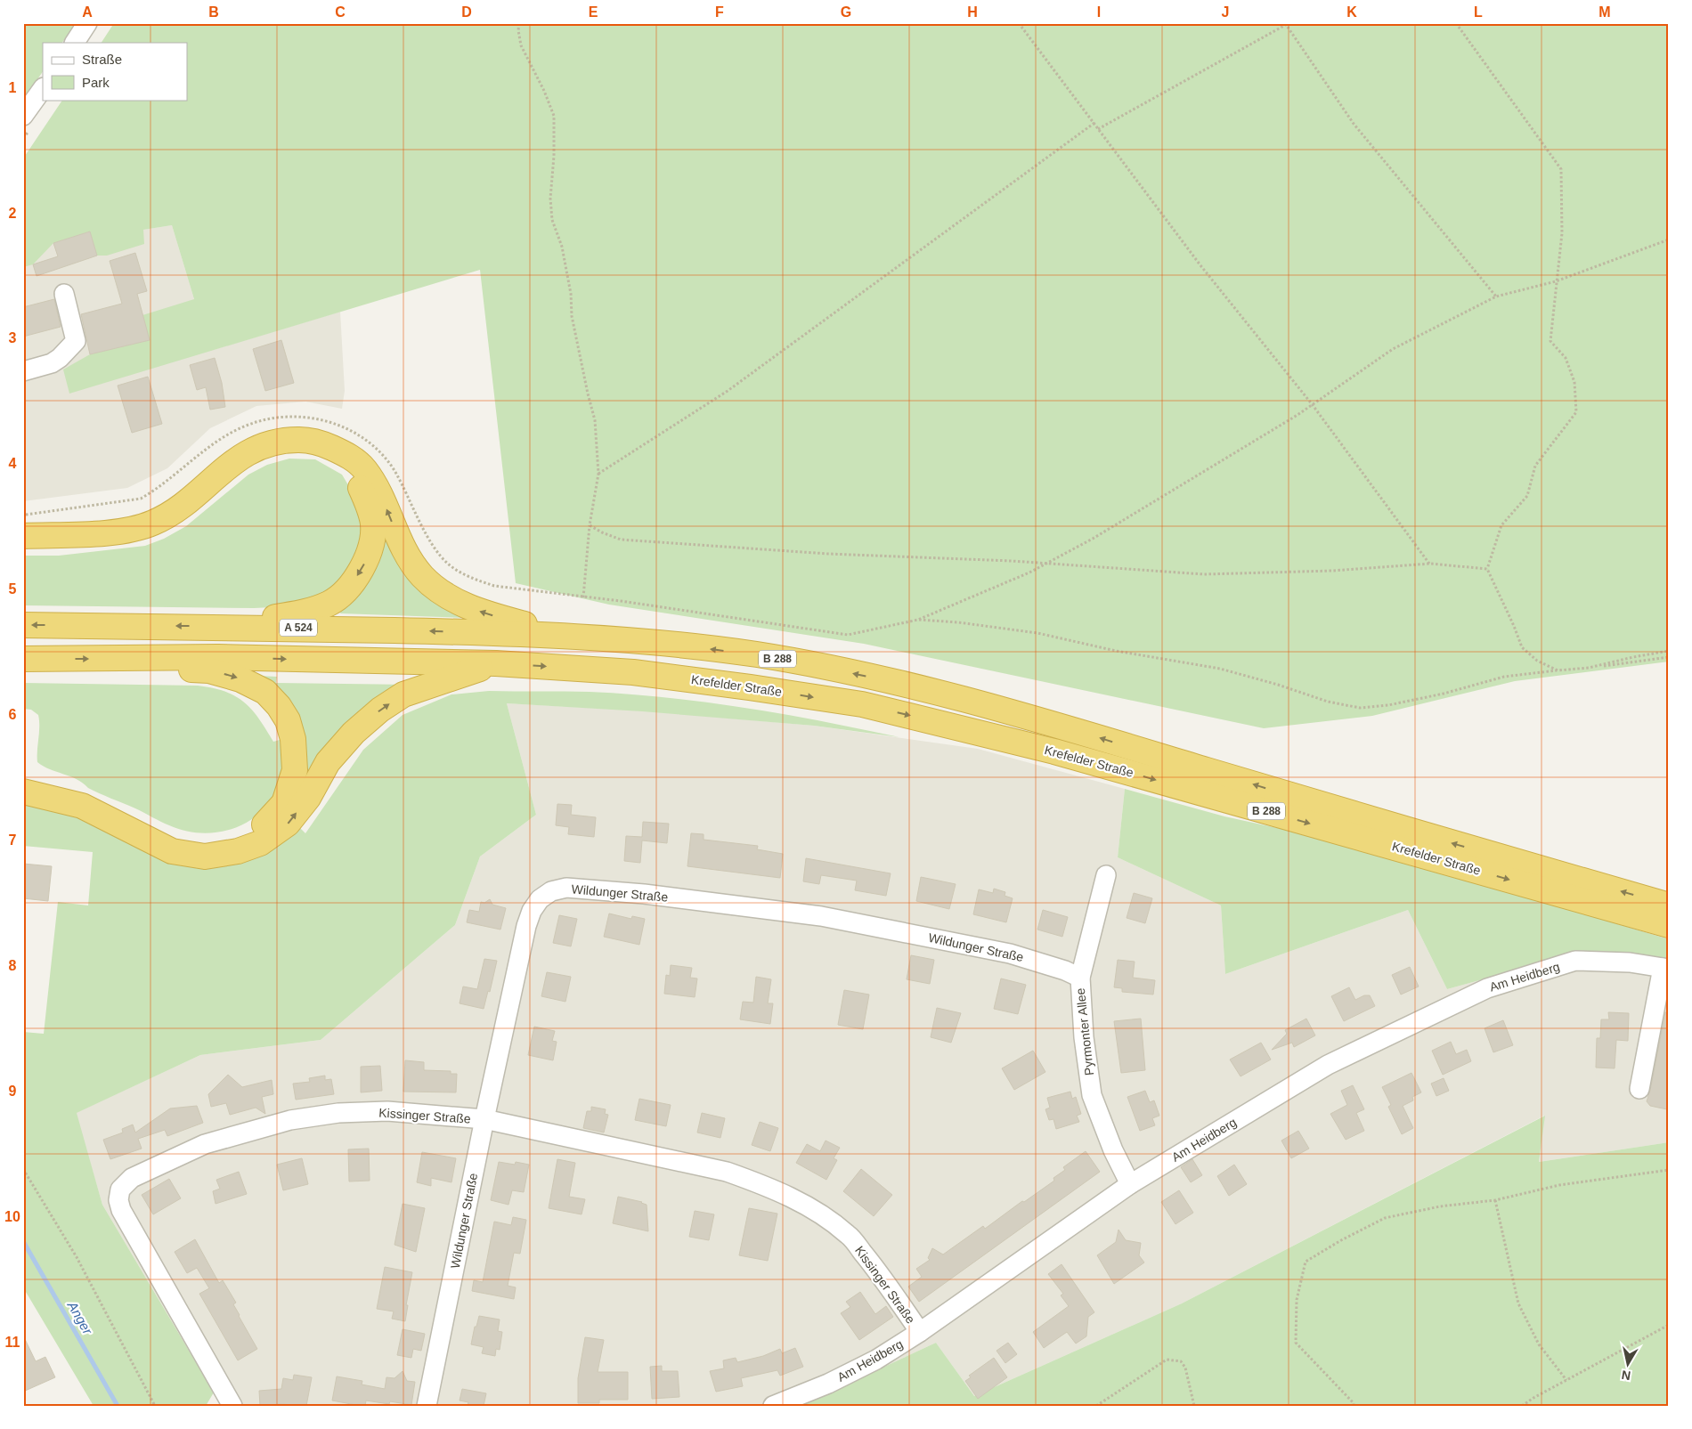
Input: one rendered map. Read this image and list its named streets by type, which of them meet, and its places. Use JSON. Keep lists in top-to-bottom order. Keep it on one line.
{"streets":{"highway":["A 524","B 288","Krefelder Straße"],"street":["Wildunger Straße","Am Heidberg","Pyrmonter Allee","Kissinger Straße"]},"crossings":[["A 524","Krefelder Straße"],["Wildunger Straße","Pyrmonter Allee"],["Wildunger Straße","Kissinger Straße"],["Am Heidberg","Pyrmonter Allee"],["Am Heidberg","Kissinger Straße"]],"water":["Anger"],"legend":["Straße","Park"],"north":"bottom","grid":{"columns":["A","B","C","D","E","F","G","H","I","J","K","L","M"],"rows":["1","2","3","4","5","6","7","8","9","10","11"]}}
